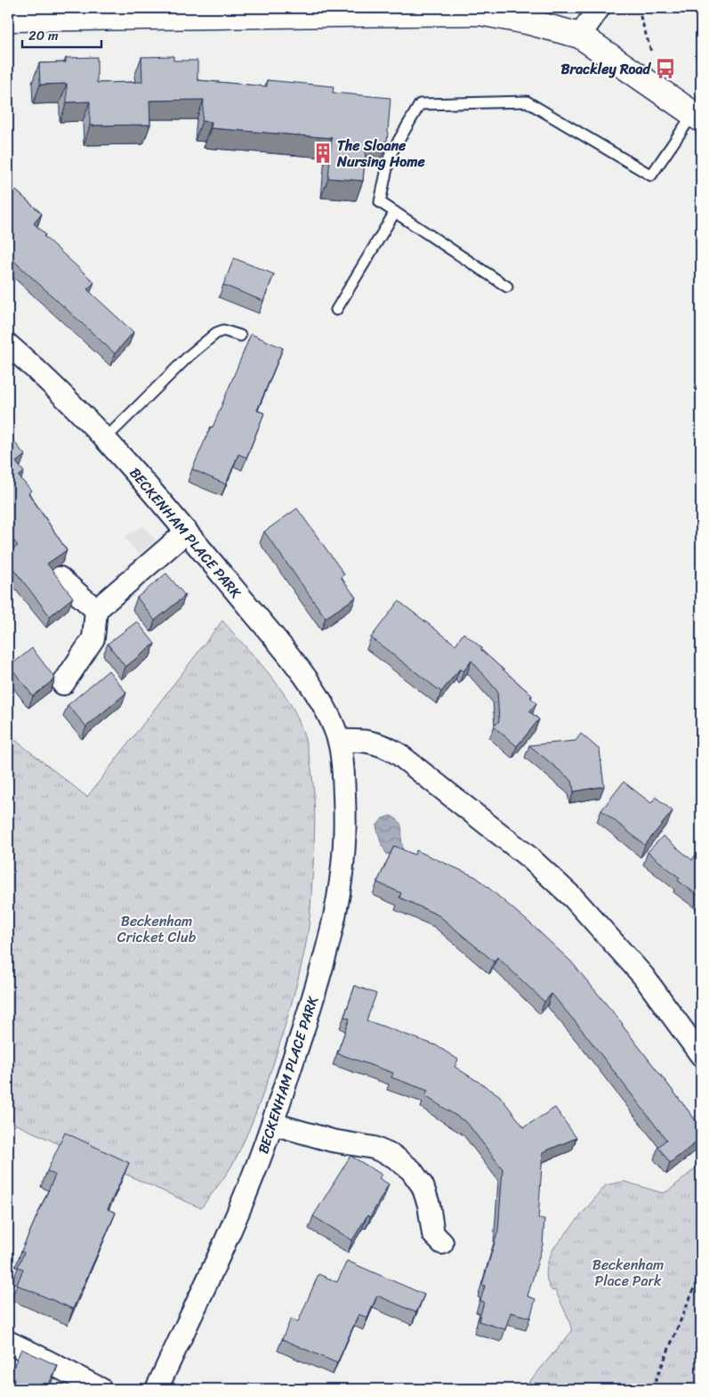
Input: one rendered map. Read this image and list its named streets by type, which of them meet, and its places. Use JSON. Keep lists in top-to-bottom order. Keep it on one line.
{"streets":{"street":["BECKENHAM PLACE PARK"]},"parks":["Beckenham Cricket Club","Beckenham Place Park"],"places":{"bus stop":["Brackley Road"],"building":["The Sloane Nursing Home"]},"scale_bar":"20 m"}
